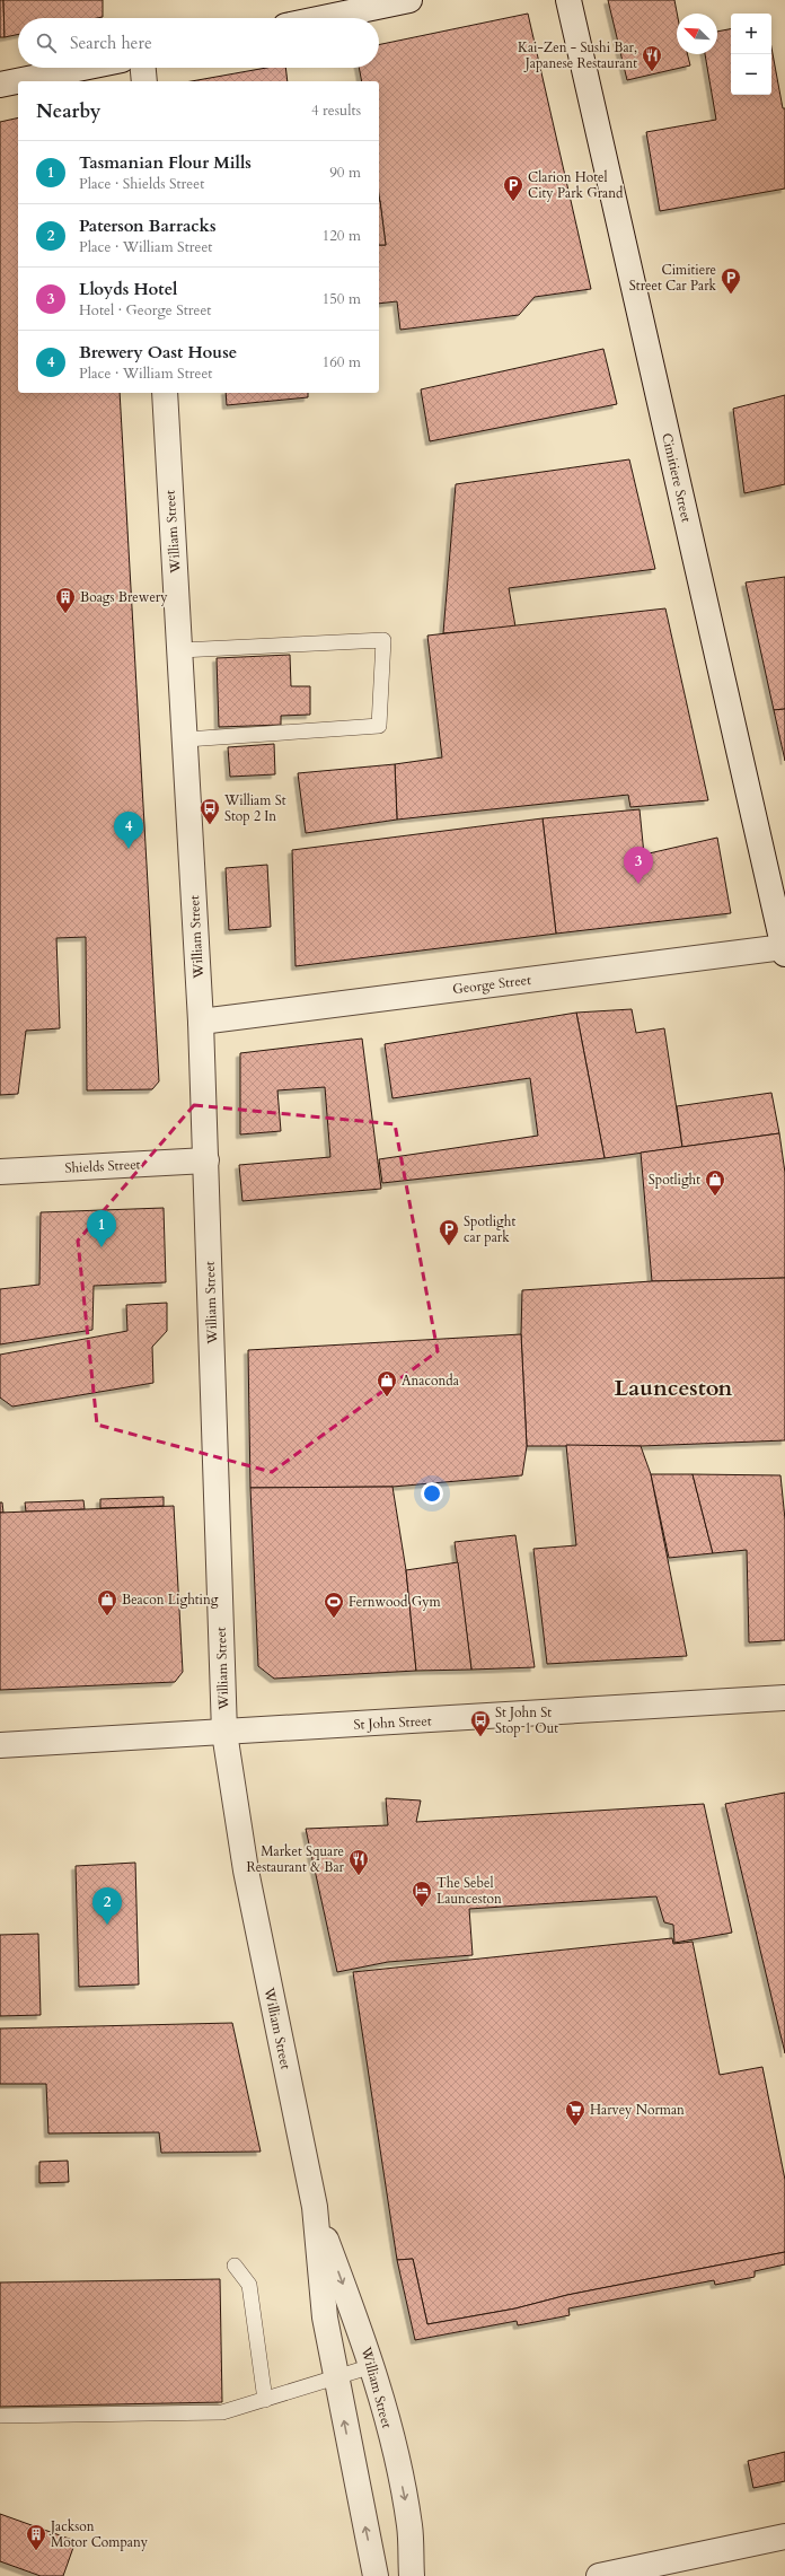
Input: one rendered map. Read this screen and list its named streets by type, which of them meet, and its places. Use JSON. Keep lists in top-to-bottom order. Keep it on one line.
{"streets":{"street":["Cimitiere Street","William Street","George Street","Shields Street","St John Street"]},"crossings":[["Cimitiere Street","George Street"],["William Street","George Street"],["William Street","Shields Street"],["William Street","St John Street"]],"districts":["Launceston"],"places":{"restaurant":["Kai-Zen - Sushi Bar, Japanese Restaurant","Market Square Restaurant & Bar"],"parking":["Clarion Hotel City Park Grand","Cimitiere Street Car Park","Spotlight car park"],"building":["Boags Brewery","Jackson Motor Company"],"bus stop":["William St Stop 2 In","St John St Stop 1 Out"],"shop":["Spotlight","Anaconda","Beacon Lighting"],"sports":["Fernwood Gym"],"hotel":["The Sebel Launceston"],"supermarket":["Harvey Norman"]},"north":"top left","page":{"map_buttons":["+","−"],"search":"Search here","heading":["Nearby","4 results"],"list":[{"mark":"1","name":"Tasmanian Flour Mills","note":"Place · Shields Street","value":"90 m"},{"mark":"2","name":"Paterson Barracks","note":"Place · William Street","value":"120 m"},{"mark":"3","name":"Lloyds Hotel","note":"Hotel · George Street","value":"150 m"},{"mark":"4","name":"Brewery Oast House","note":"Place · William Street","value":"160 m"}],"pins":["4","3","1","2"]}}
